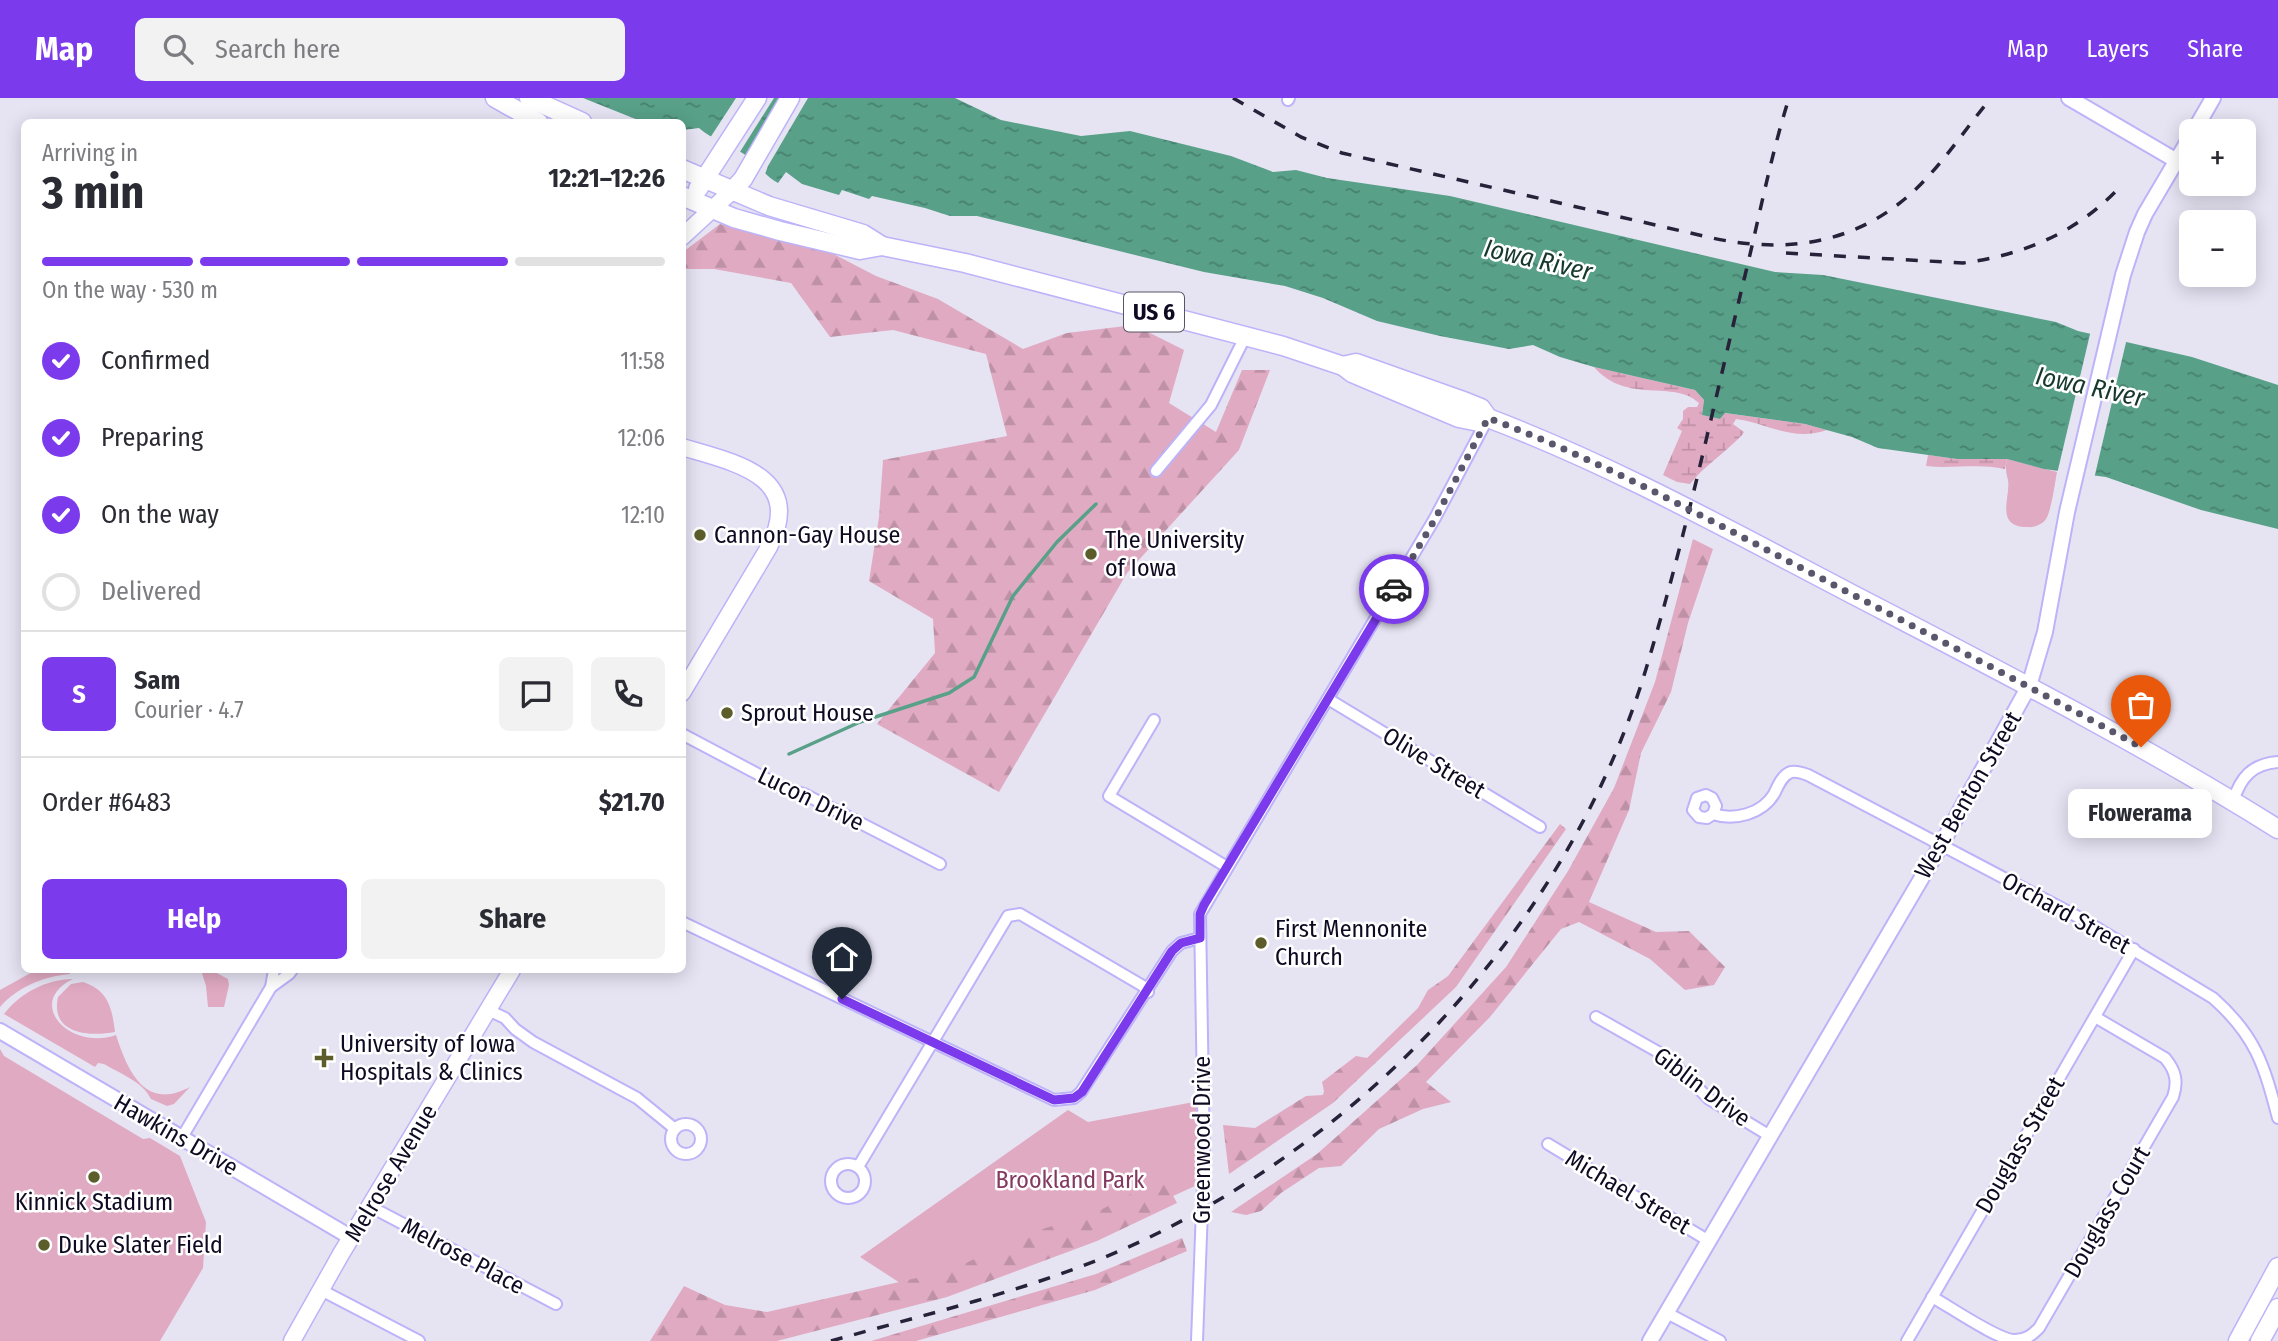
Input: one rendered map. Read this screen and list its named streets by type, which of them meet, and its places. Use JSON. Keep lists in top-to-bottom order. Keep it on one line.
{"streets":{"main road":["US 6","Melrose Avenue"],"street":["Olive Street","West Benton Street","Lucon Drive","Orchard Street","Giblin Drive","Hawkins Drive","Greenwood Drive","Douglass Street","Michael Street","Douglass Court","Melrose Place"]},"crossings":[["US 6","West Benton Street"],["US 6","Greenwood Drive"],["Olive Street","Greenwood Drive"],["West Benton Street","Orchard Street"],["West Benton Street","Giblin Drive"],["West Benton Street","Michael Street"],["Orchard Street","Douglass Street"],["Hawkins Drive","Melrose Avenue"],["Douglass Street","Douglass Court"],["Melrose Avenue","Melrose Place"]],"water":["Iowa River"],"parks":["Brookland Park"],"places":{"other":["Cannon-Gay House","The University of Iowa","Sprout House","Flowerama","First Mennonite Church","Kinnick Stadium","Duke Slater Field"],"health":["University of Iowa Hospitals & Clinics"]},"page":{"header":"Map","search":"Search here","nav":["Map","Layers","Share"],"map_buttons":["+","−"],"heading":["3 min","Arriving in","12:21–12:26"],"panel":["Sam","Courier · 4.7","Order #6483","$21.70"],"bar":"On the way · 530 m","list":[["Confirmed","11:58"],["Preparing","12:06"],["On the way","12:10"],"Delivered"],"round":"S","bubble":"Flowerama","buttons":["Help","Share"]}}
